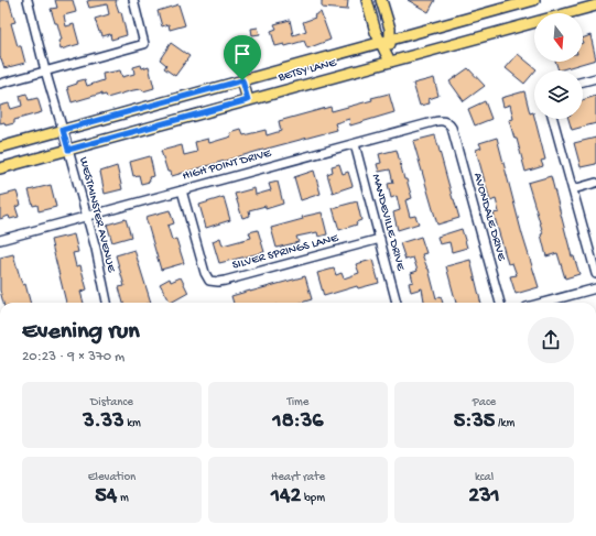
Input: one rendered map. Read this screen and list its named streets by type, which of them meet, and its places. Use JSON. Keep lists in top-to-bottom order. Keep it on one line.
{"streets":{"main road":["BETSY LANE"],"street":["HIGH POINT DRIVE","WESTMINSTER AVENUE","AVONDALE DRIVE","MANDEVILLE DRIVE","SILVER SPRINGS LANE"]},"crossings":[["BETSY LANE","WESTMINSTER AVENUE"],["HIGH POINT DRIVE","WESTMINSTER AVENUE"],["HIGH POINT DRIVE","AVONDALE DRIVE"],["HIGH POINT DRIVE","MANDEVILLE DRIVE"],["HIGH POINT DRIVE","SILVER SPRINGS LANE"],["MANDEVILLE DRIVE","SILVER SPRINGS LANE"]],"north":"bottom","page":{"heading":["Evening run","20:23 · 9 × 370 m"],"stats":[["Distance","3.33 km"],["Time","18:36"],["Pace","5:35 /km"],["Elevation","54 m"],["Heart rate","142 bpm"],["kcal","231"]]}}
